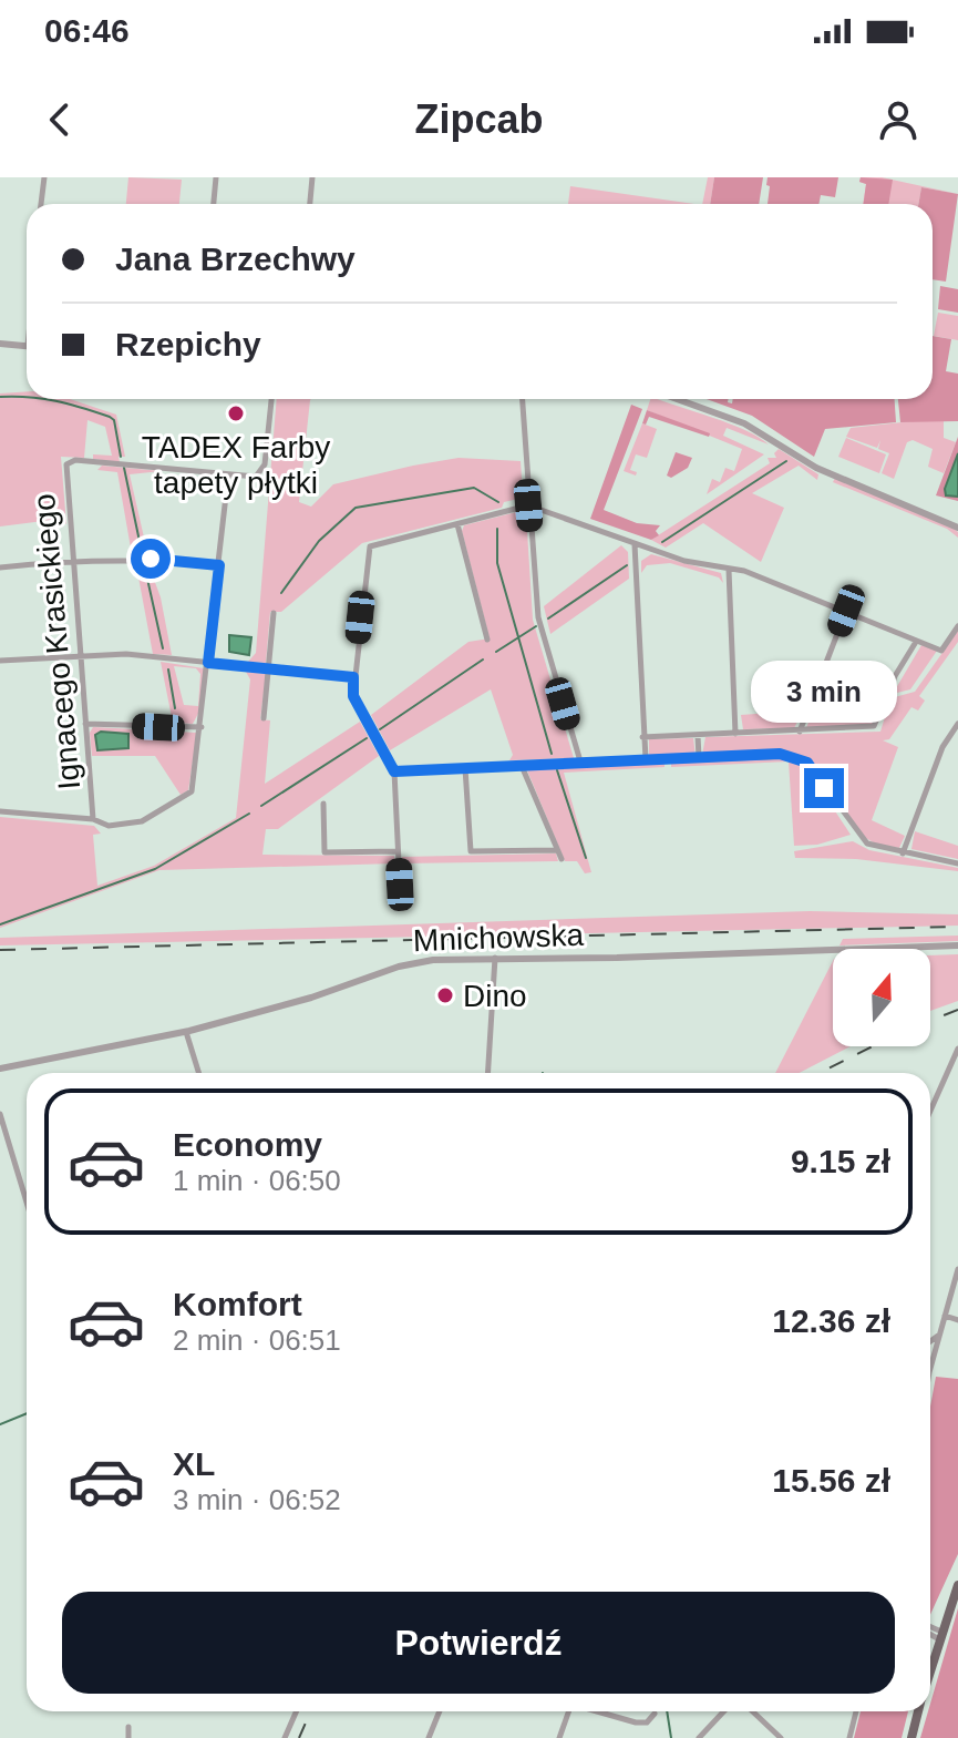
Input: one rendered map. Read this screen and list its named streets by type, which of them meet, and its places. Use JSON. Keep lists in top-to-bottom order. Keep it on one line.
{"streets":{"street":["Ignacego Krasickiego","Mnichowska"]},"places":["TADEX Farby tapety płytki","Dino"],"north":"top","page":{"status":"06:46","header":"Zipcab","banner":["Jana Brzechwy","Rzepichy"],"bubble":"3 min","list":[{"name":"Economy","note":"1 min · 06:50","value":"9.15 zł"},{"name":"Komfort","note":"2 min · 06:51","value":"12.36 zł"},{"name":"XL","note":"3 min · 06:52","value":"15.56 zł"}],"buttons":"Potwierdź"}}
